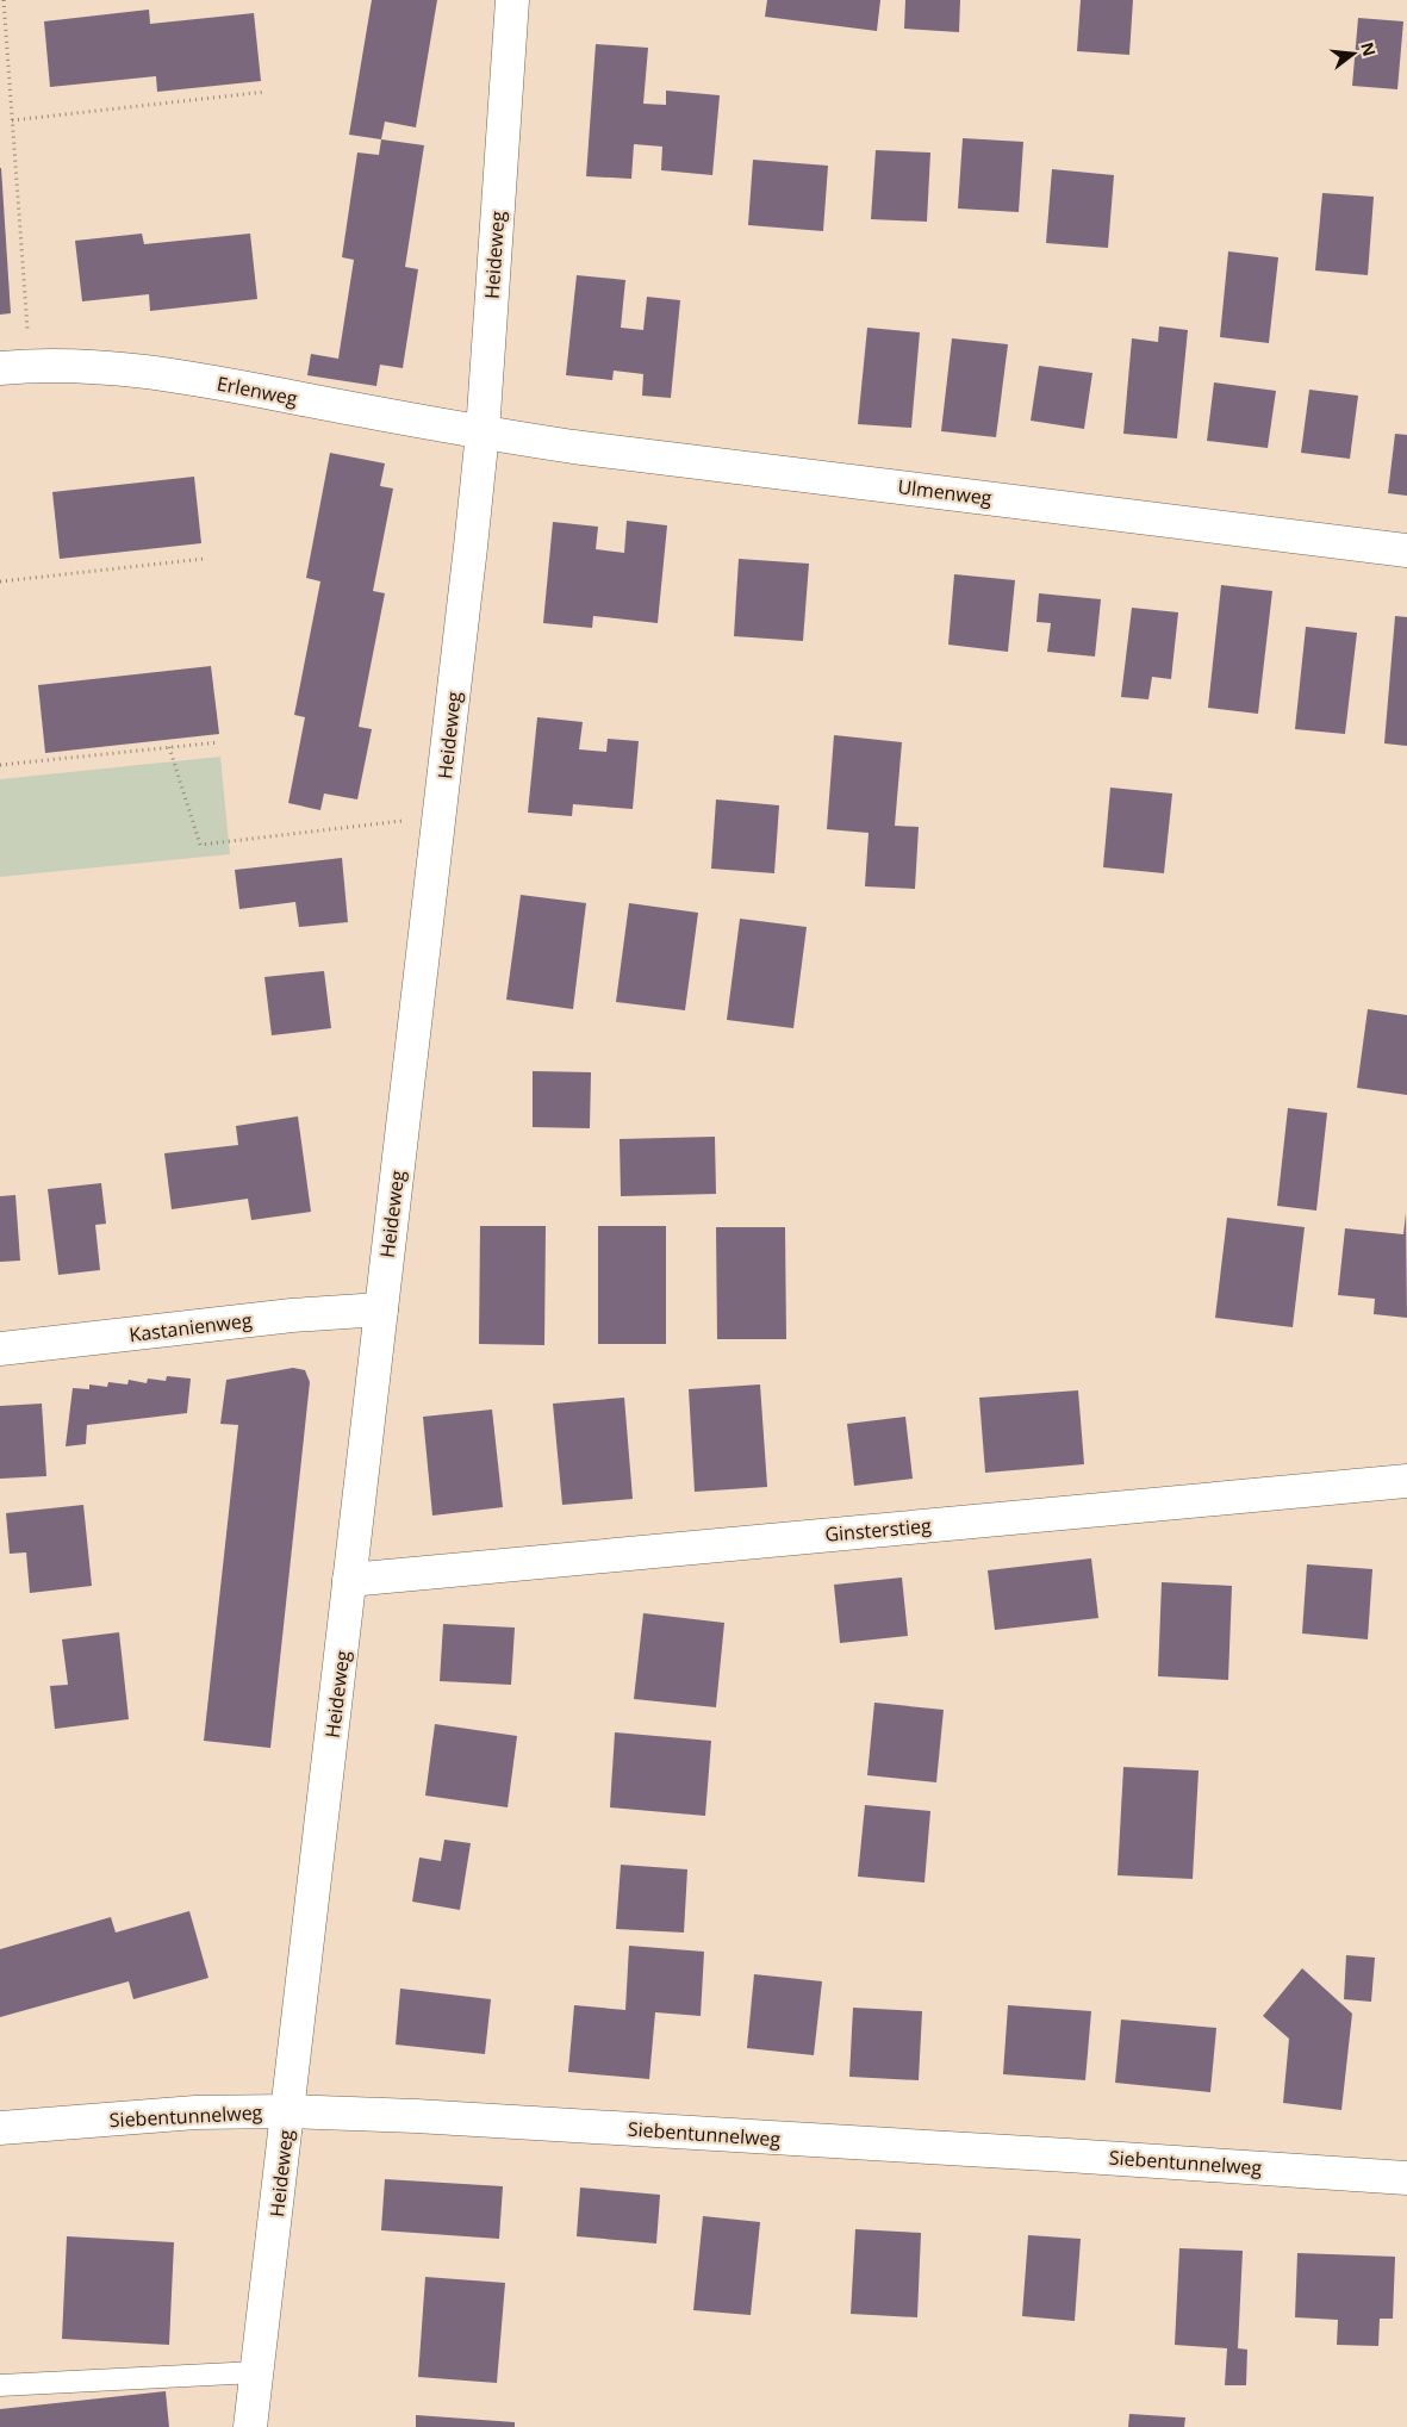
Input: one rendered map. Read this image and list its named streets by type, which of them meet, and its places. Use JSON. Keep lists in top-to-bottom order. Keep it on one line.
{"streets":{"street":["Heideweg","Erlenweg","Ulmenweg","Kastanienweg","Ginsterstieg","Siebentunnelweg"]},"crossings":[["Heideweg","Erlenweg"],["Heideweg","Ulmenweg"],["Heideweg","Kastanienweg"],["Heideweg","Ginsterstieg"],["Heideweg","Siebentunnelweg"],["Erlenweg","Ulmenweg"]],"north":"right"}
